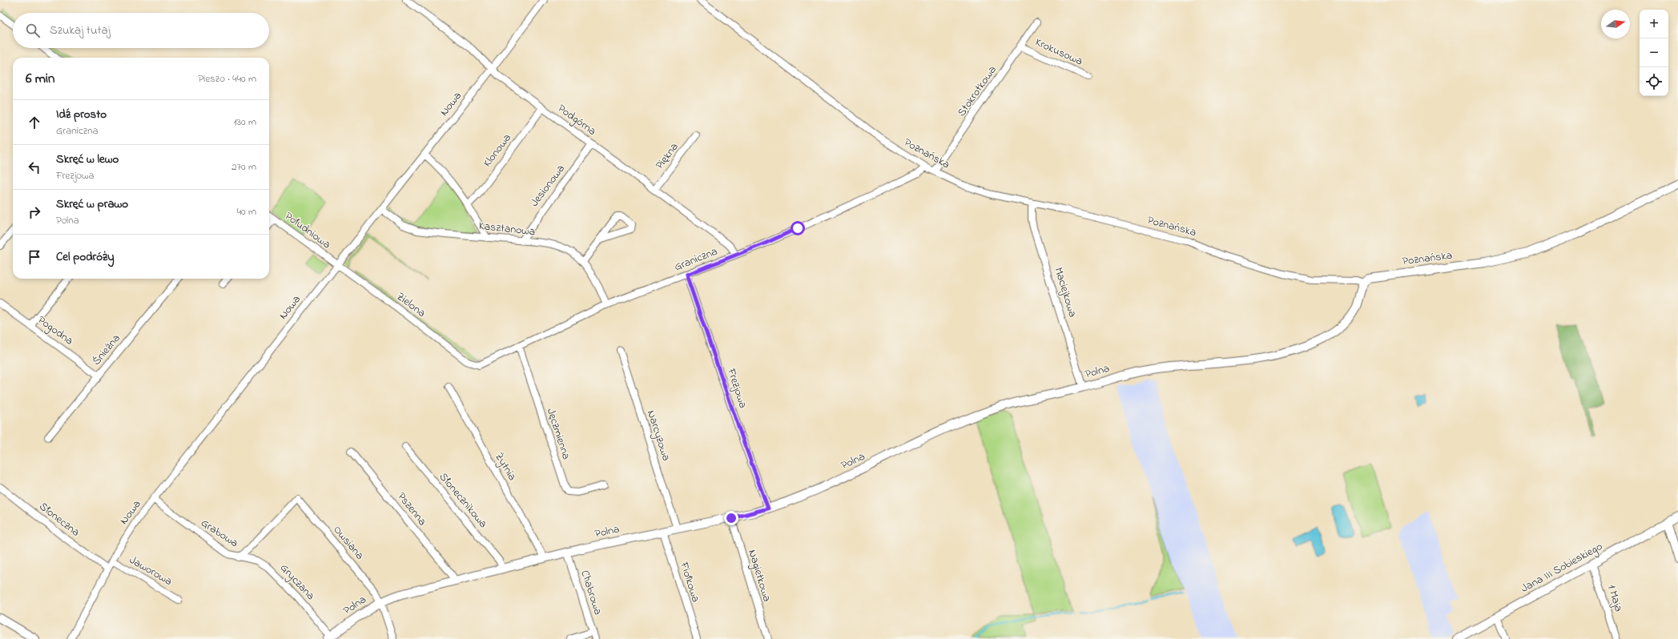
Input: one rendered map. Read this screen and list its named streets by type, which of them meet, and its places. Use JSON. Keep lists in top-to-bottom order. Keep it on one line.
{"streets":{"street":["Krokusowa","Stokrotkowa","Nowa","Podgórna","Klonowa","Poznańska","Piękna","Jesionowa","Kasztanowa","Południowa","Graniczna","Maciejkowa","Zielona","Pogodna","Śnieżna","Polna","Frezjowa","Jęczmienna","Narcyzowa","Żytnia","Słonecznikowa","Pszenna","Słoneczna","Grabowa","Owsiana","Jana III Sobieskiego","Jaworowa","Nagietkowa","Gryczana","Fiołkowa","Chabrowa","1 Maja"]},"crossings":[["Krokusowa","Stokrotkowa"],["Stokrotkowa","Poznańska"],["Nowa","Podgórna"],["Nowa","Kasztanowa"],["Nowa","Południowa"],["Nowa","Zielona"],["Nowa","Słoneczna"],["Nowa","Grabowa"],["Nowa","Jaworowa"],["Podgórna","Klonowa"],["Podgórna","Piękna"],["Podgórna","Jesionowa"],["Podgórna","Graniczna"],["Poznańska","Graniczna"],["Poznańska","Maciejkowa"],["Poznańska","Polna"],["Jesionowa","Kasztanowa"],["Kasztanowa","Graniczna"],["Południowa","Zielona"],["Graniczna","Zielona"],["Graniczna","Frezjowa"],["Graniczna","Jęczmienna"],["Maciejkowa","Polna"],["Pogodna","Śnieżna"],["Polna","Frezjowa"],["Polna","Narcyzowa"],["Polna","Żytnia"],["Polna","Słonecznikowa"],["Polna","Pszenna"],["Polna","Owsiana"],["Polna","Nagietkowa"],["Polna","Gryczana"],["Polna","Fiołkowa"],["Polna","Chabrowa"],["Grabowa","Owsiana"],["Grabowa","Gryczana"],["Jana III Sobieskiego","1 Maja"]],"north":"right","page":{"map_buttons":["+","−"],"search":"Szukaj tutaj","heading":["6 min","Pieszo · 440 m"],"list":[["Idź prosto","Graniczna","130 m"],["Skręć w lewo","Frezjowa","270 m"],["Skręć w prawo","Polna","40 m"],"Cel podróży"]}}
